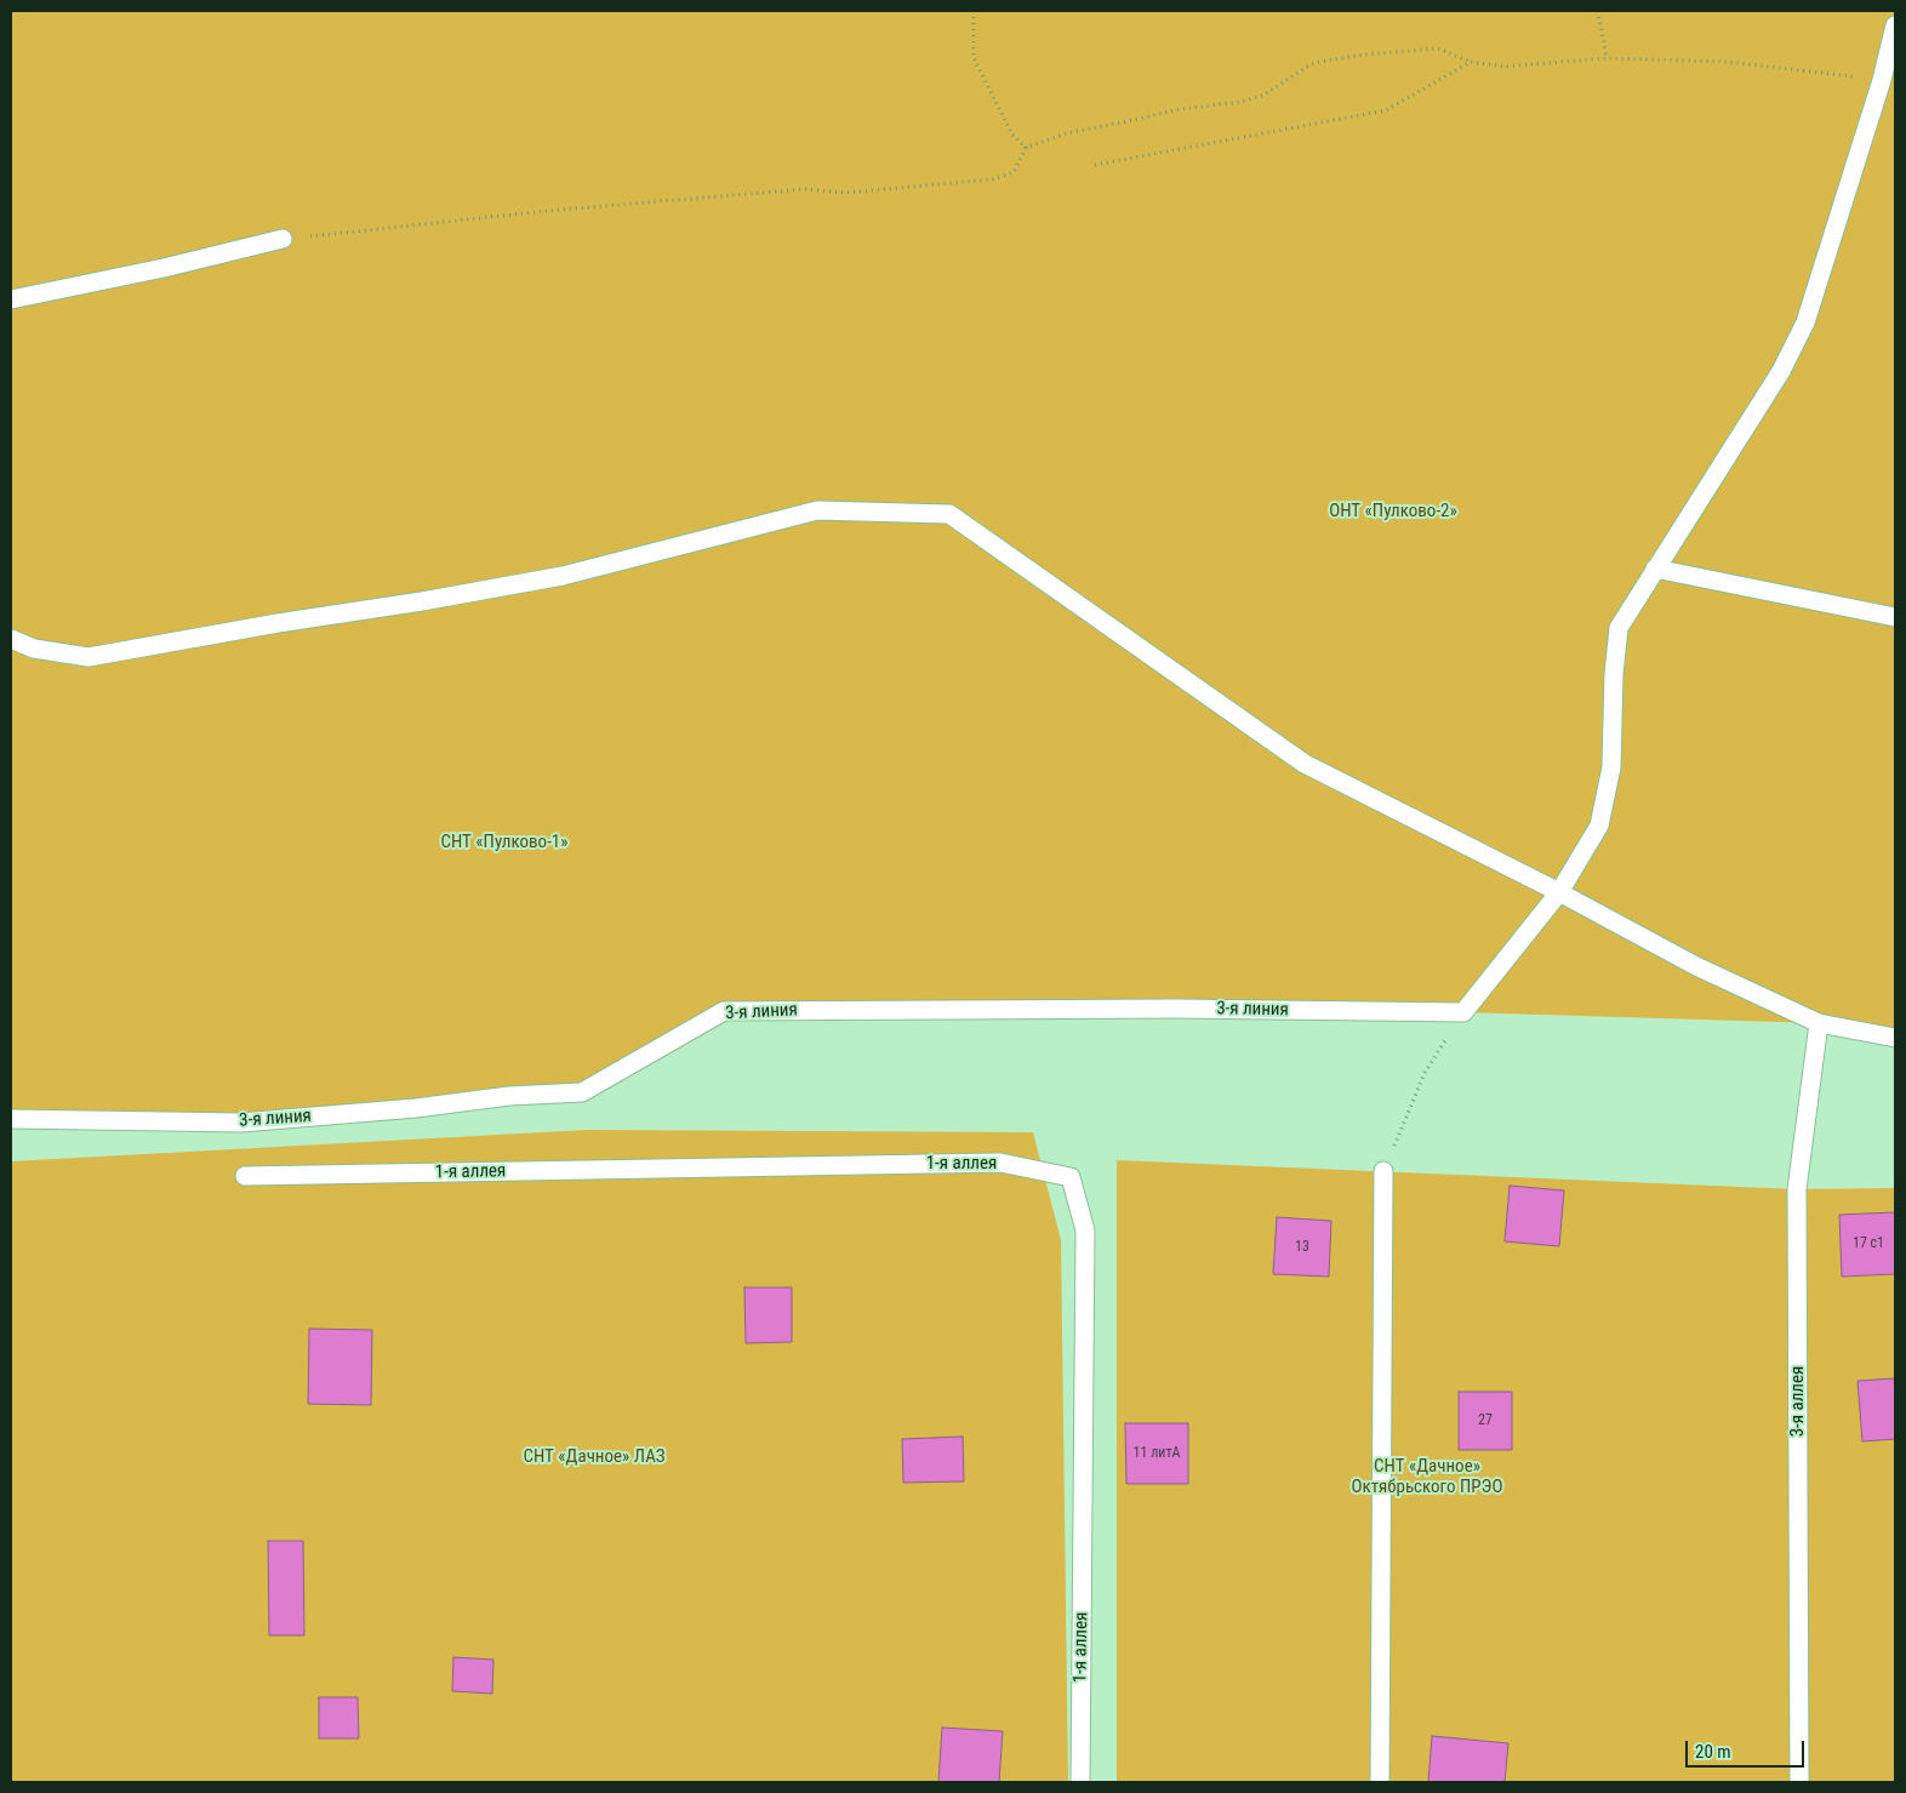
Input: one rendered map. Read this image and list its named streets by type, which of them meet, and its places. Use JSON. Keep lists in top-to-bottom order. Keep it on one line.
{"streets":{"lane":["3-я линия","1-я аллея","3-я аллея"]},"parks":["ОНТ «Пулково-2»","СНТ «Пулково-1»","СНТ «Дачное» ЛАЗ","СНТ «Дачное» Октябрьского ПРЭО"],"house_numbers":["17 с1","13","27","11 литА"],"scale_bar":"20 m"}
